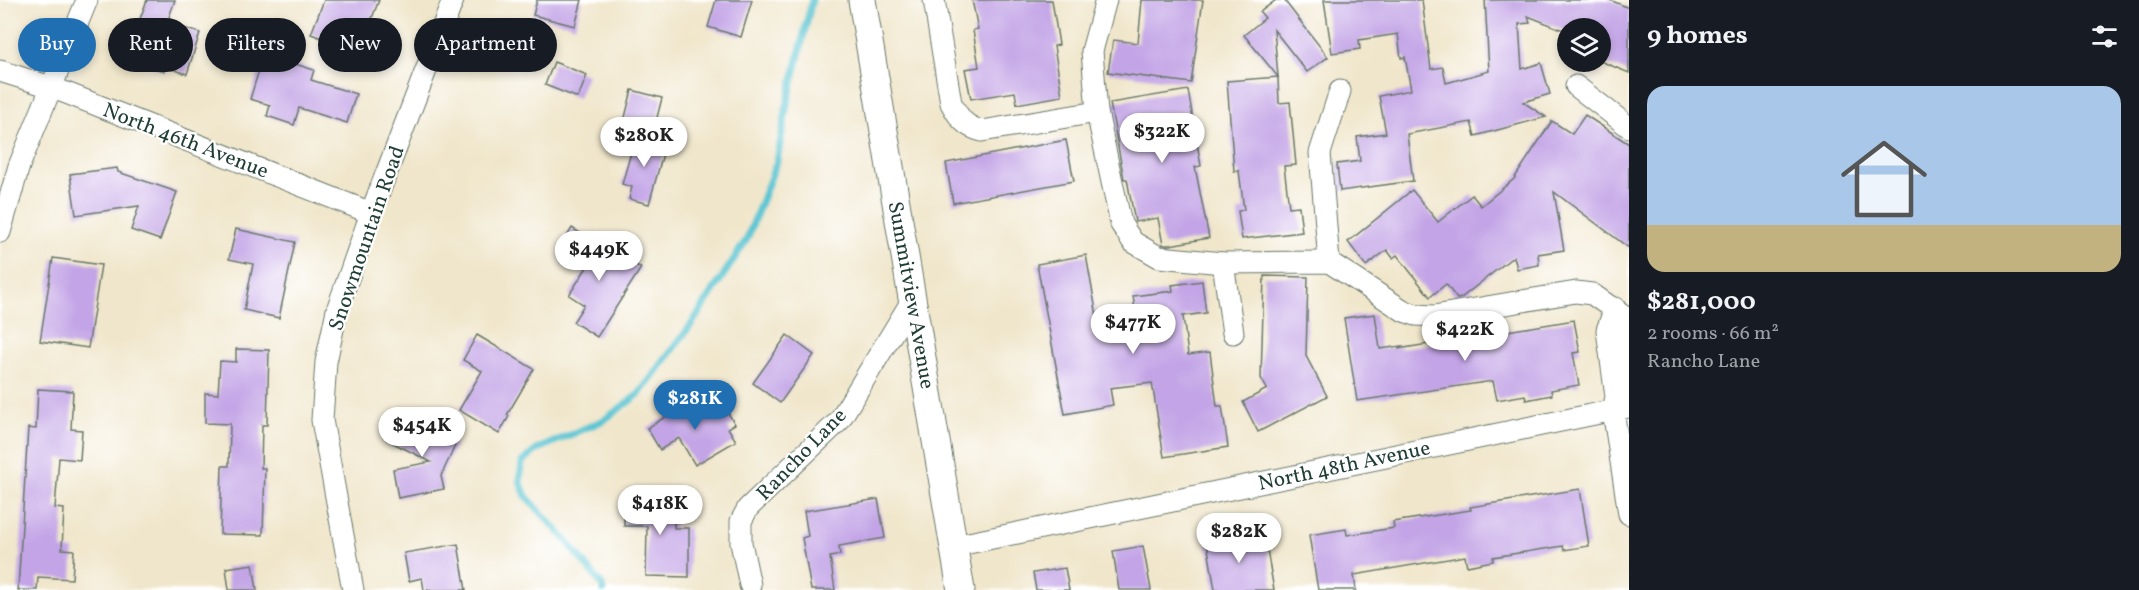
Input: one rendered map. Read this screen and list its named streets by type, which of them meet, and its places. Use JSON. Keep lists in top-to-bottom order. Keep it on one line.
{"streets":{"main road":["Summitview Avenue"],"street":["North 46th Avenue","Snowmountain Road","Rancho Lane","North 48th Avenue"]},"crossings":[["North 46th Avenue","Snowmountain Road"],["Summitview Avenue","Rancho Lane"],["Summitview Avenue","North 48th Avenue"]],"page":{"heading":"9 homes","chip":["Buy","Rent","Filters","New","Apartment"],"list":[{"name":"$281,000","note":"2 rooms · 66 m² · Rancho Lane"}],"price":["$322K","$280K","$449K","$477K","$422K","$281K","$454K","$418K","$282K"]}}
